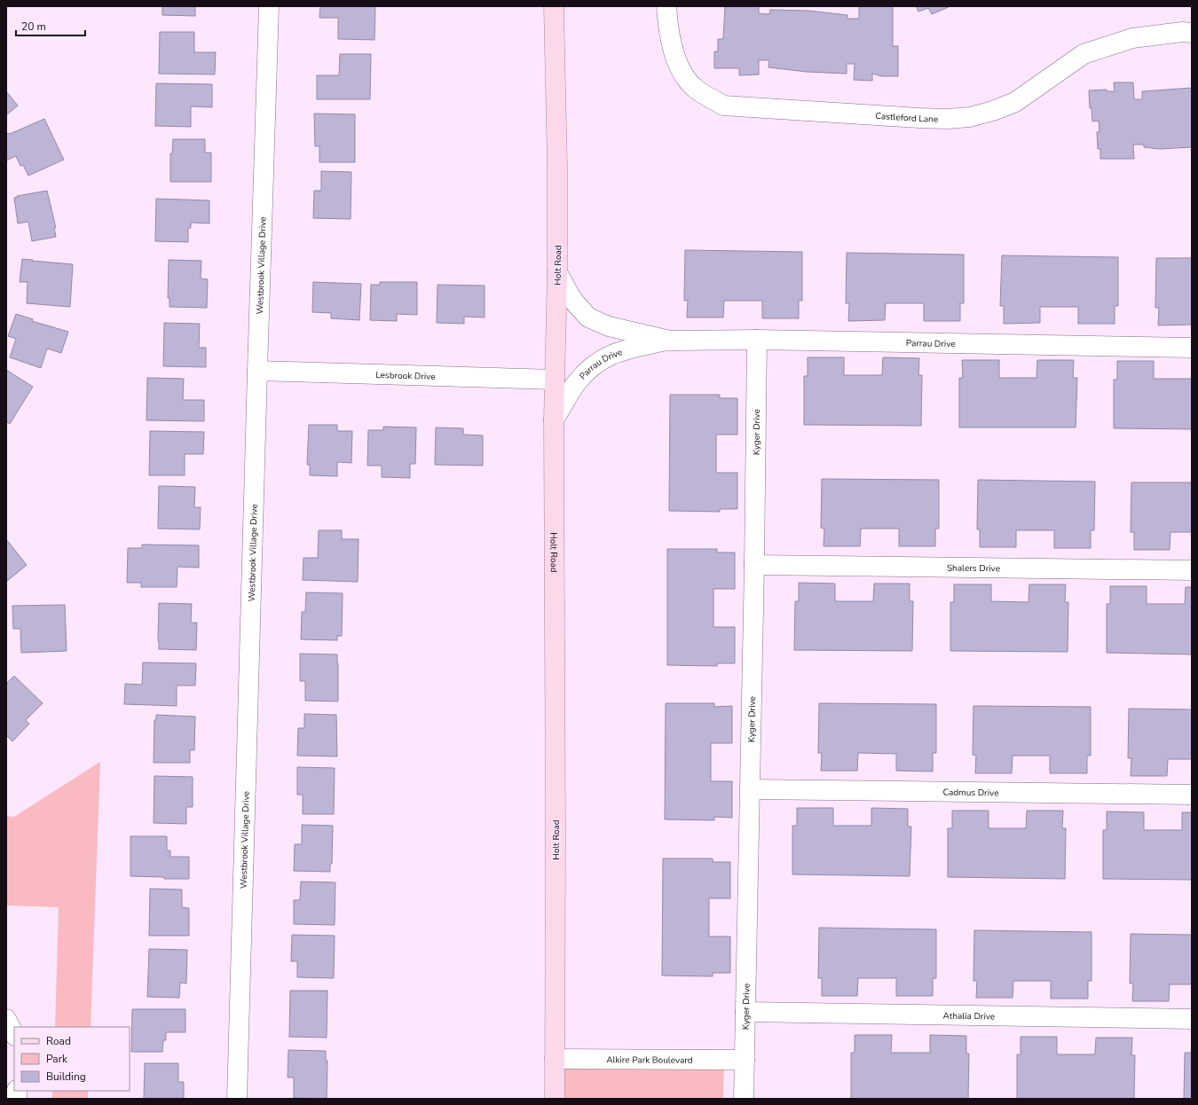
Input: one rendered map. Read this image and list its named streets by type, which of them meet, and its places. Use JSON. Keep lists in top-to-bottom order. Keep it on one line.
{"streets":{"main road":["Holt Road"],"street":["Castleford Lane","Westbrook Village Drive","Parrau Drive","Lesbrook Drive","Kyger Drive","Shalers Drive","Cadmus Drive","Athalia Drive","Alkire Park Boulevard"]},"crossings":[["Westbrook Village Drive","Lesbrook Drive"],["Holt Road","Parrau Drive"],["Holt Road","Lesbrook Drive"],["Holt Road","Alkire Park Boulevard"],["Parrau Drive","Kyger Drive"],["Kyger Drive","Shalers Drive"],["Kyger Drive","Cadmus Drive"],["Kyger Drive","Athalia Drive"],["Kyger Drive","Alkire Park Boulevard"]],"legend":["Road","Park","Building"],"scale_bar":"20 m"}
